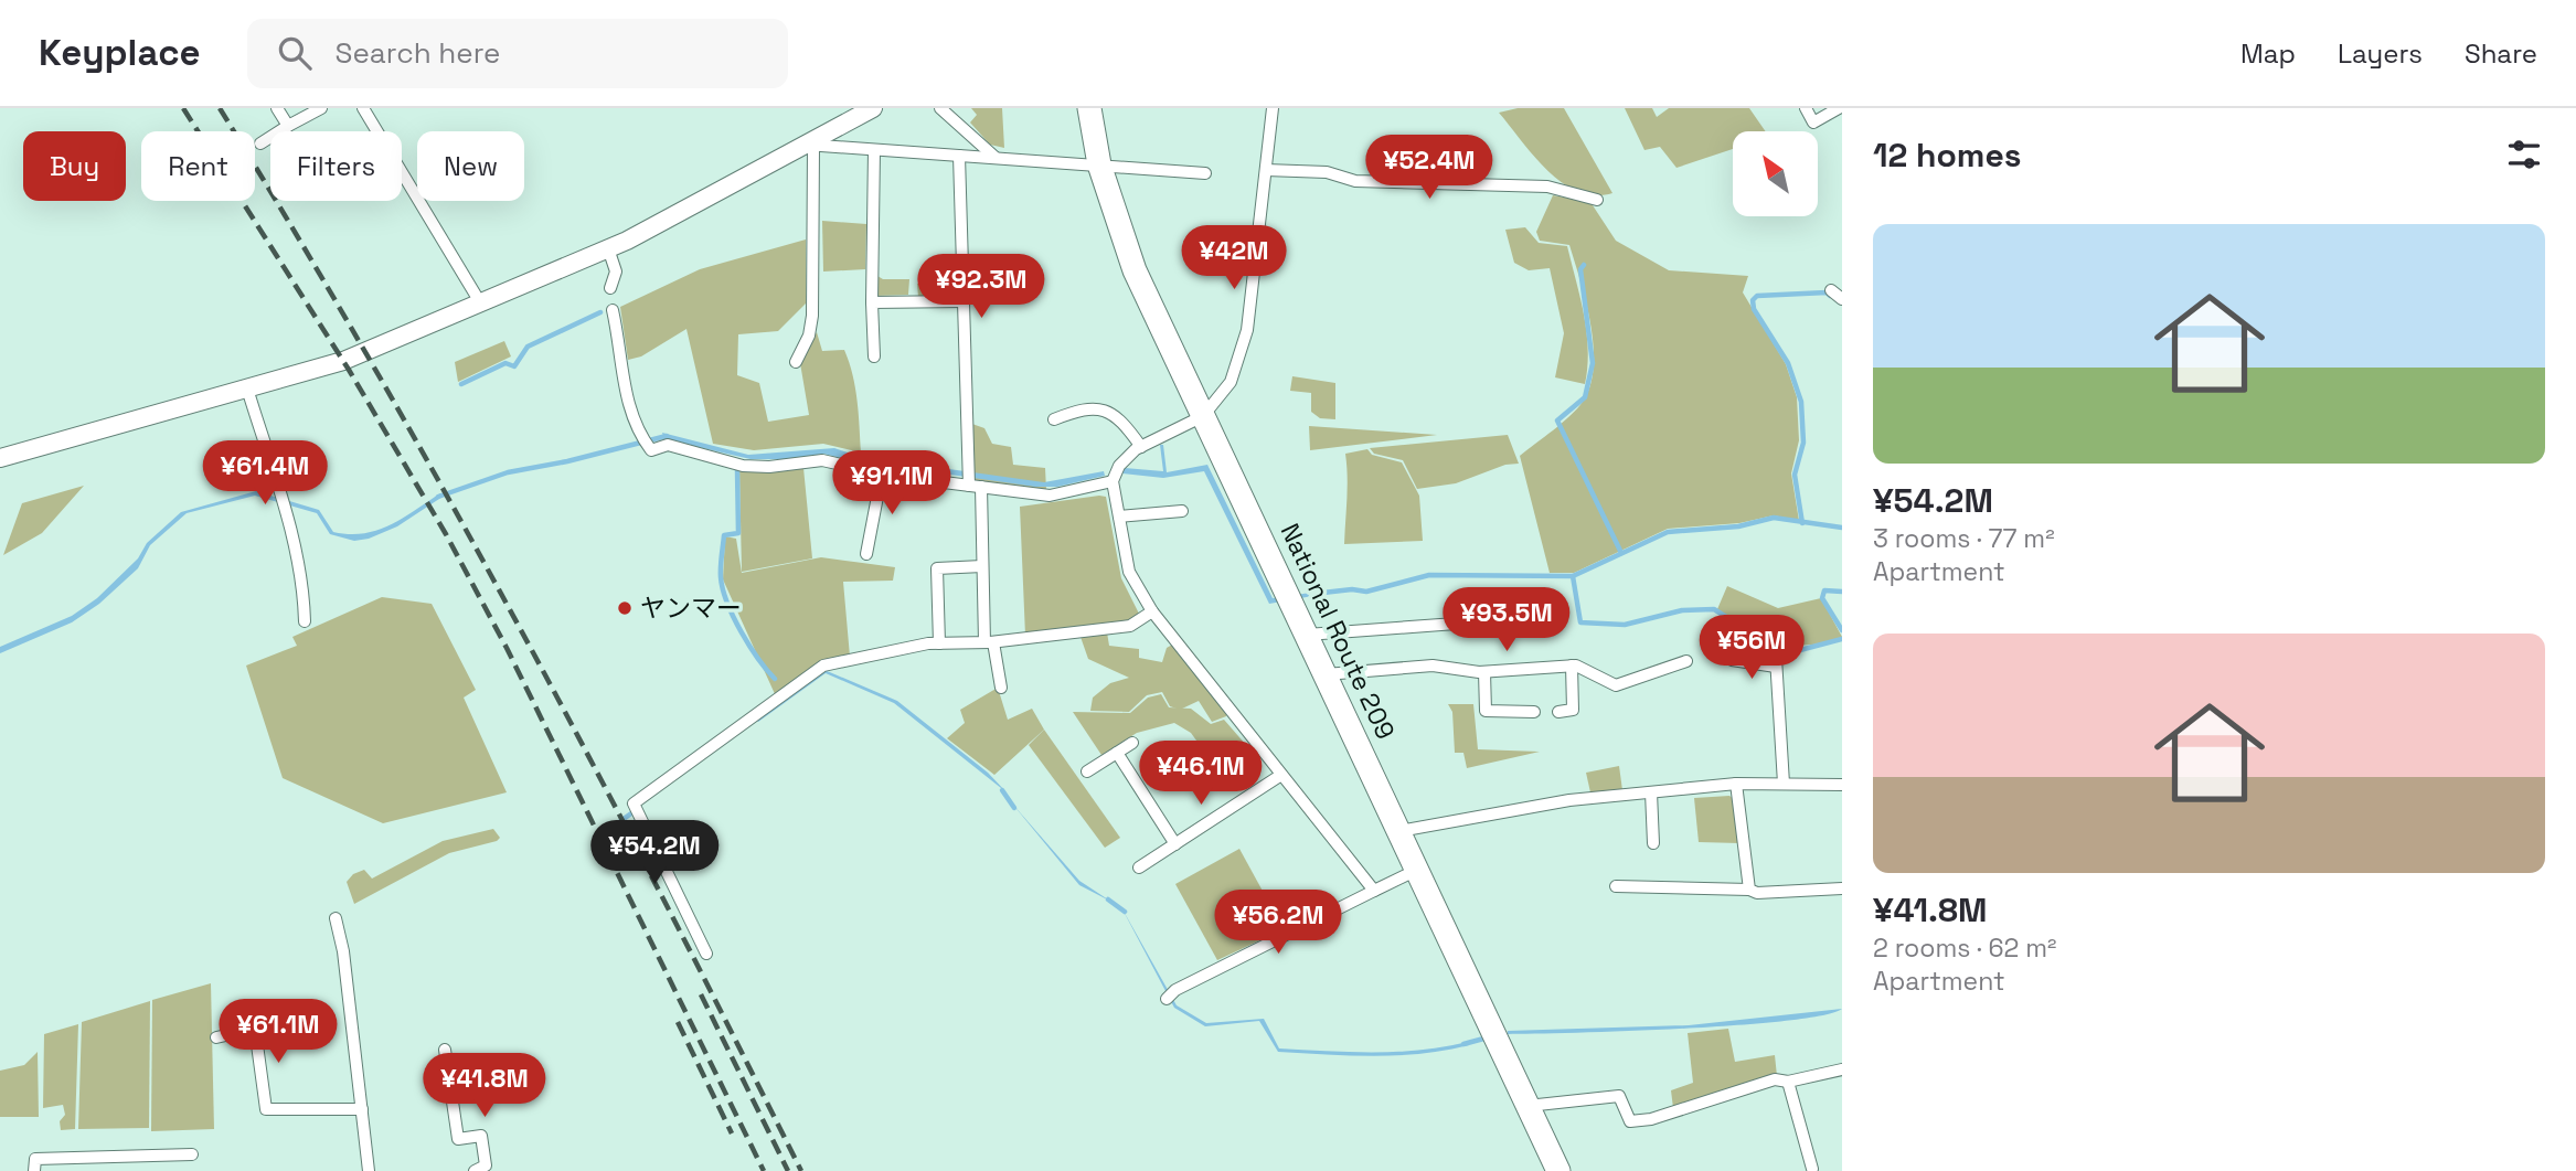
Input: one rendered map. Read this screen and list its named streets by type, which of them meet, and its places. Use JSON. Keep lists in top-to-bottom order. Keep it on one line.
{"streets":{"highway":["National Route 209"]},"places":["ヤンマー"],"north":"top left","page":{"header":"Keyplace","search":"Search here","nav":["Map","Layers","Share"],"heading":"12 homes","chip":["Buy","Rent","Filters","New"],"price":["¥52.4M","¥42M","¥92.3M","¥61.4M","¥91.1M","¥93.5M","¥56M","¥46.1M","¥54.2M","¥56.2M","¥61.1M","¥41.8M"],"list":[{"name":"¥54.2M","note":"3 rooms · 77 m² · Apartment"},{"name":"¥41.8M","note":"2 rooms · 62 m² · Apartment"}]}}
